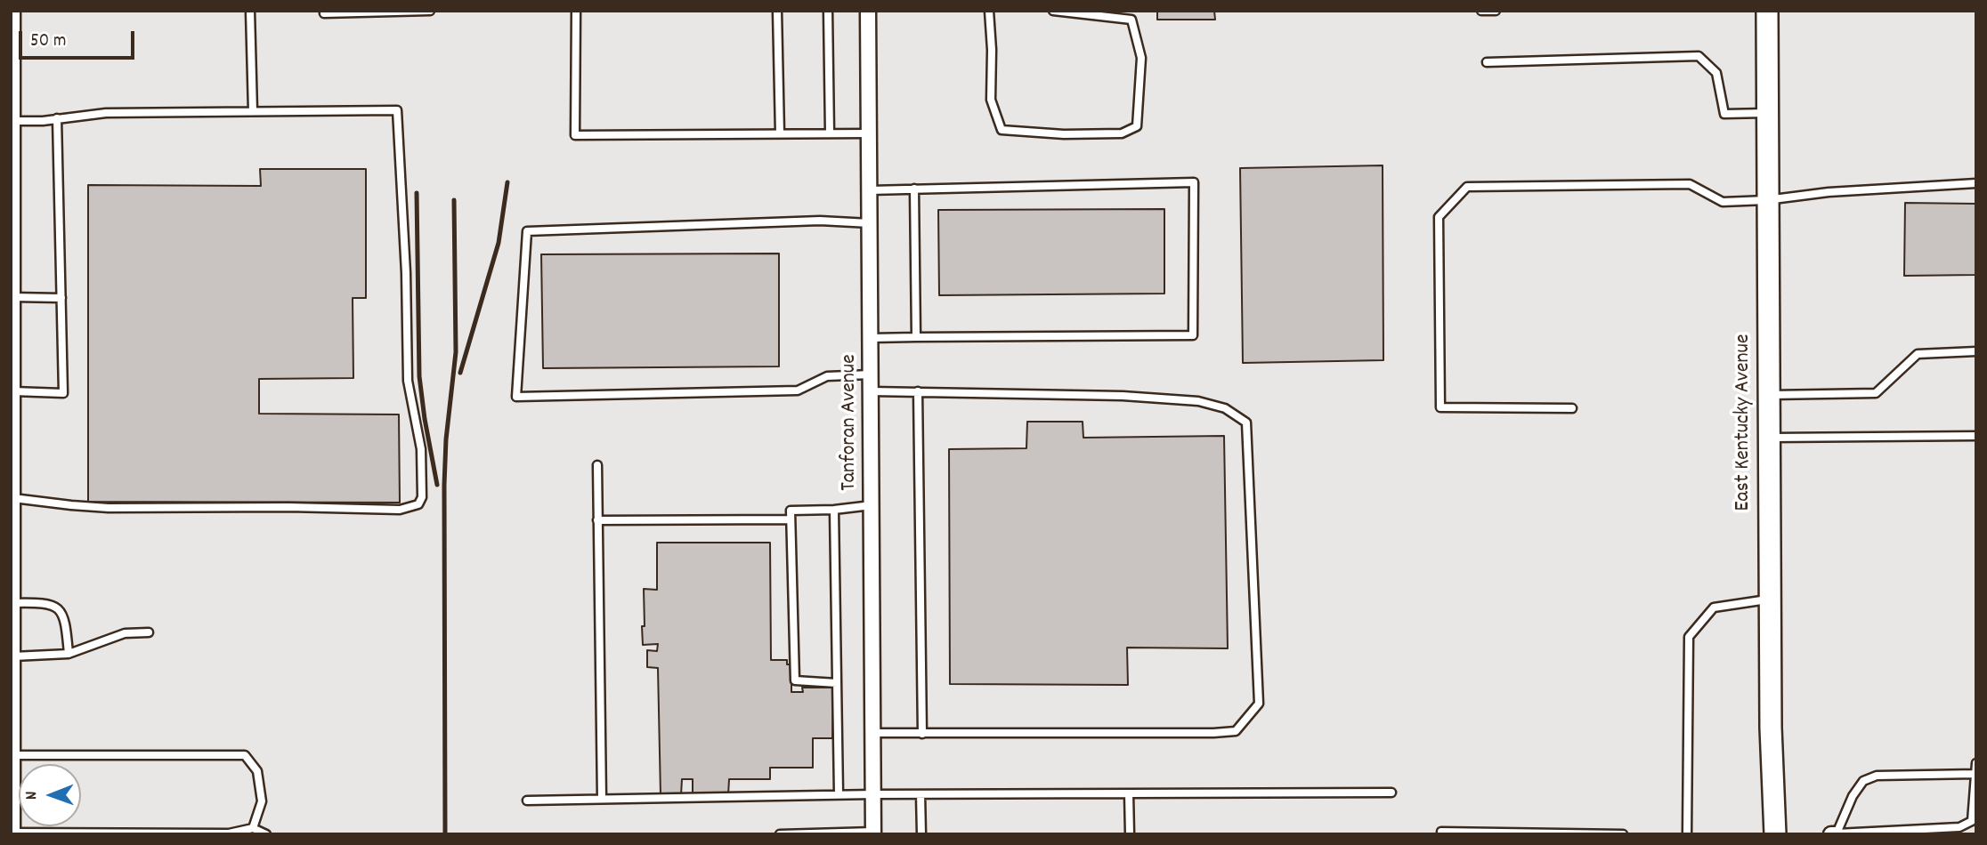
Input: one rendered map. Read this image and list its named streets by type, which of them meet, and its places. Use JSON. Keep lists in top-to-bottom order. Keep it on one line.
{"streets":{"street":["Tanforan Avenue","East Kentucky Avenue"]},"scale_bar":"50 m","north":"left"}
